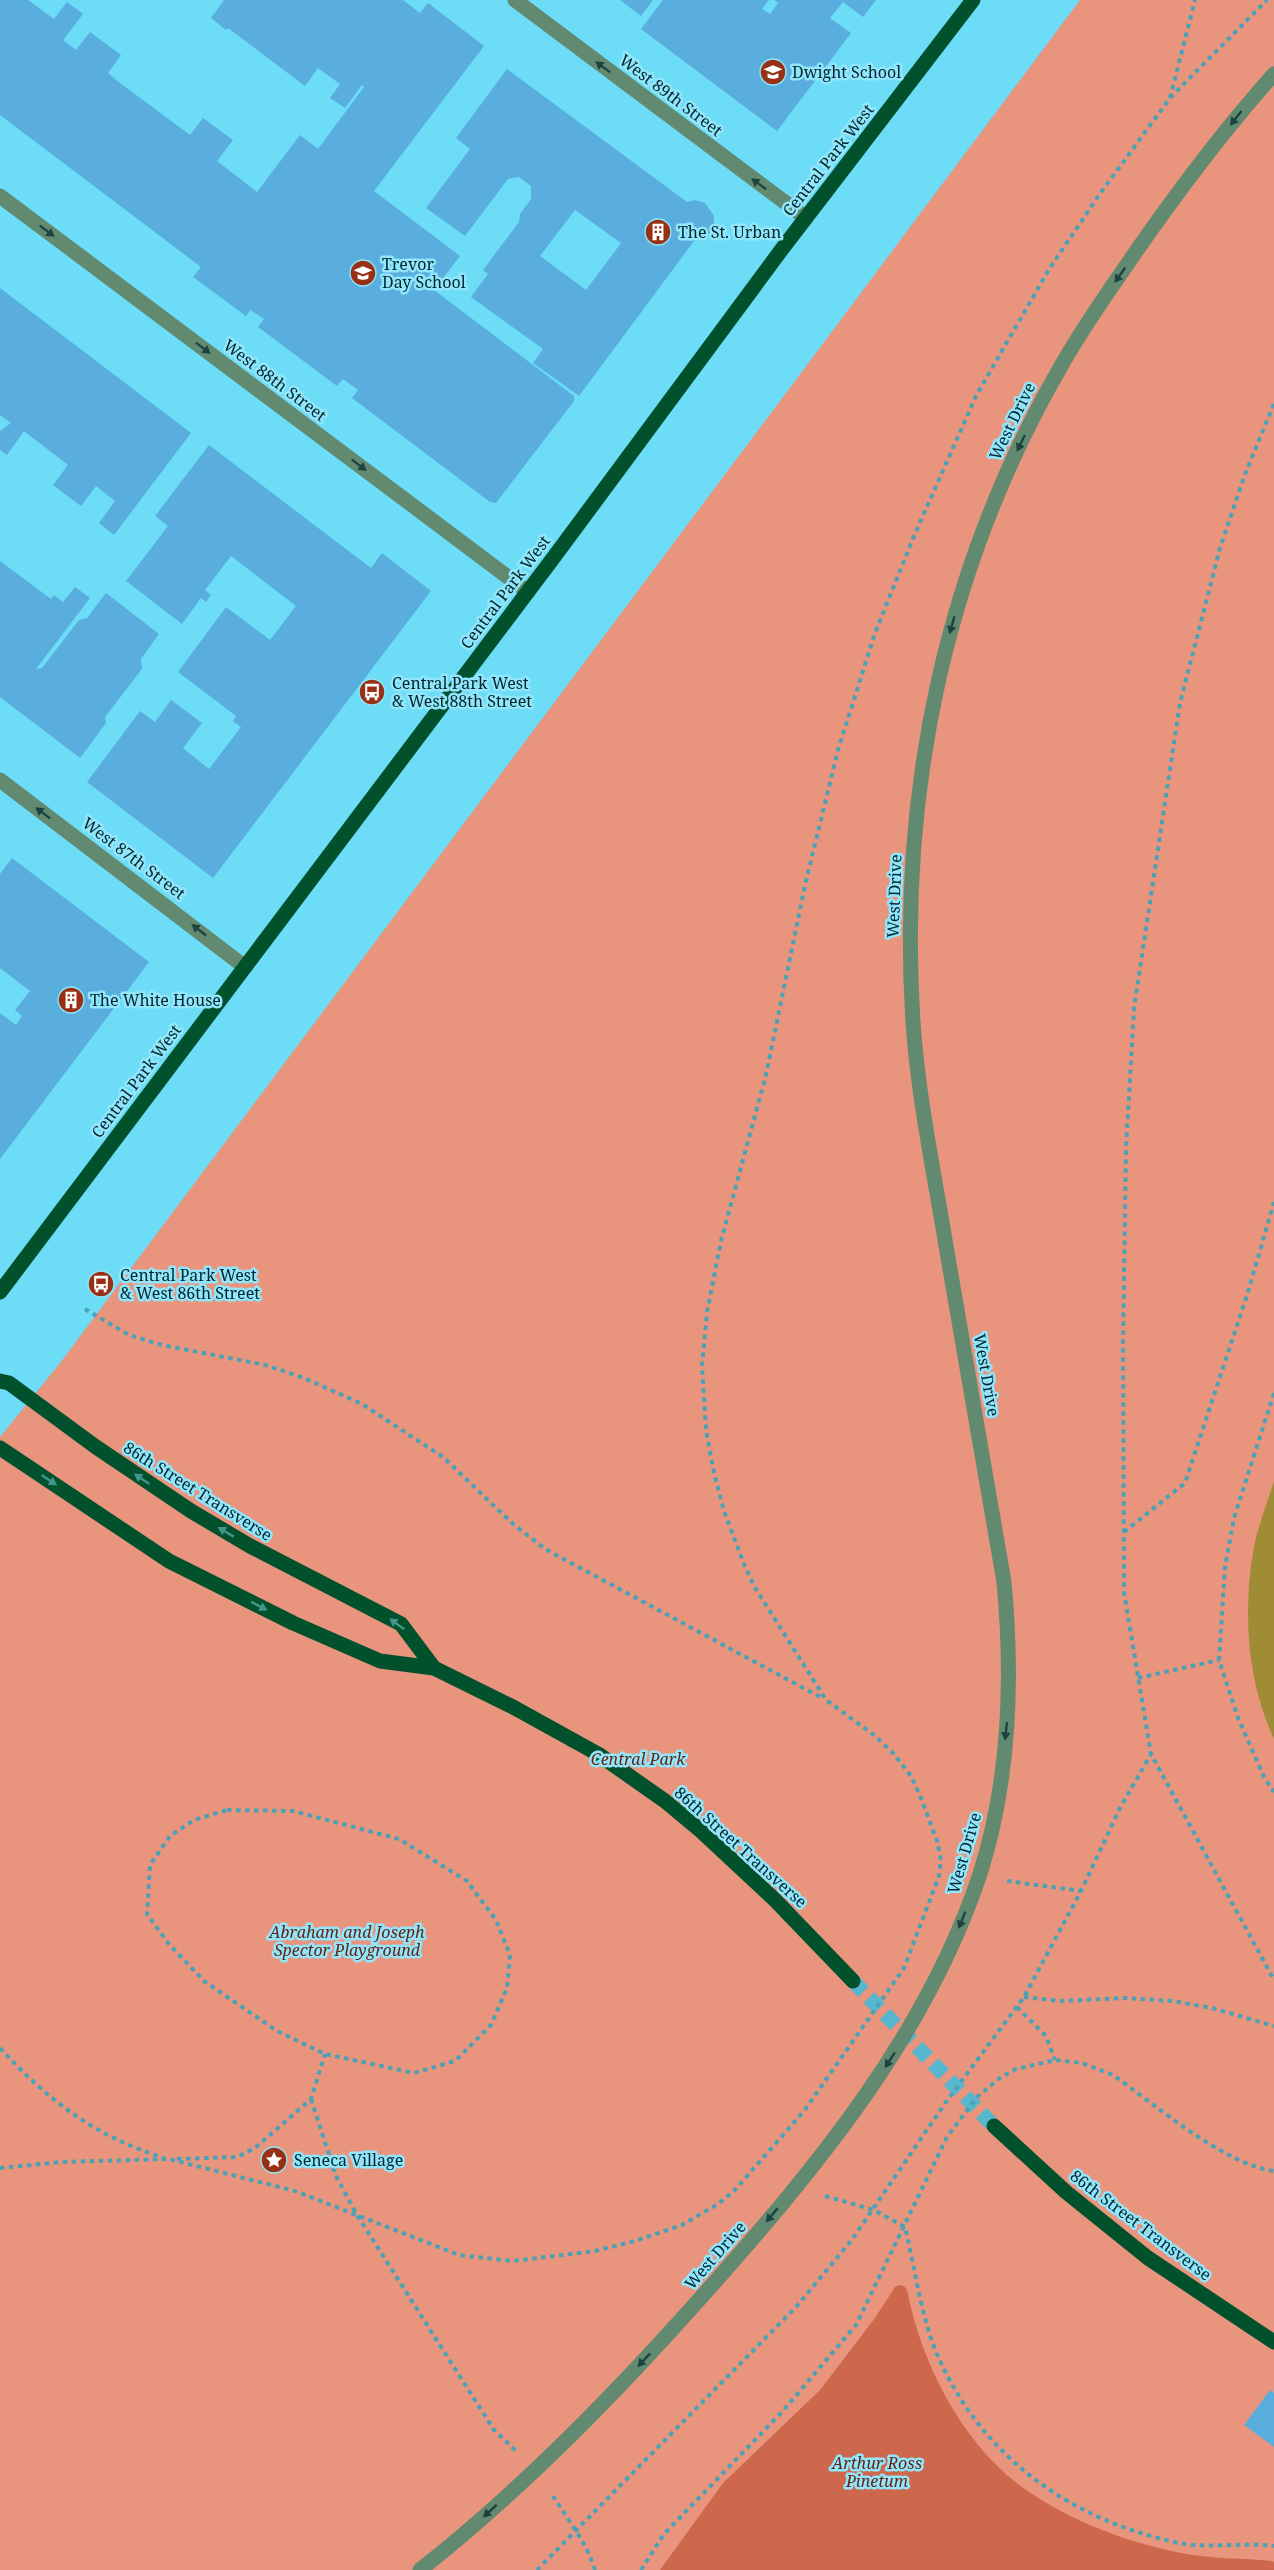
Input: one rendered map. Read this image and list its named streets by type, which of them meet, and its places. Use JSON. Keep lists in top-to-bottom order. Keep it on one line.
{"streets":{"main road":["Central Park West","86th Street Transverse"],"street":["West 89th Street","West 88th Street","West Drive","West 87th Street"]},"crossings":[["West 89th Street","Central Park West"],["Central Park West","West 88th Street"],["Central Park West","West 87th Street"]],"one_way":["West 89th Street","West 88th Street","West Drive","West 87th Street"],"parks":["Central Park","Abraham and Joseph Spector Playground","Arthur Ross Pinetum"],"places":{"school or university":["Dwight School","Trevor Day School"],"building":["The St. Urban","The White House"],"bus stop":["Central Park West & West 88th Street","Central Park West & West 86th Street"],"place":["Seneca Village"]}}
